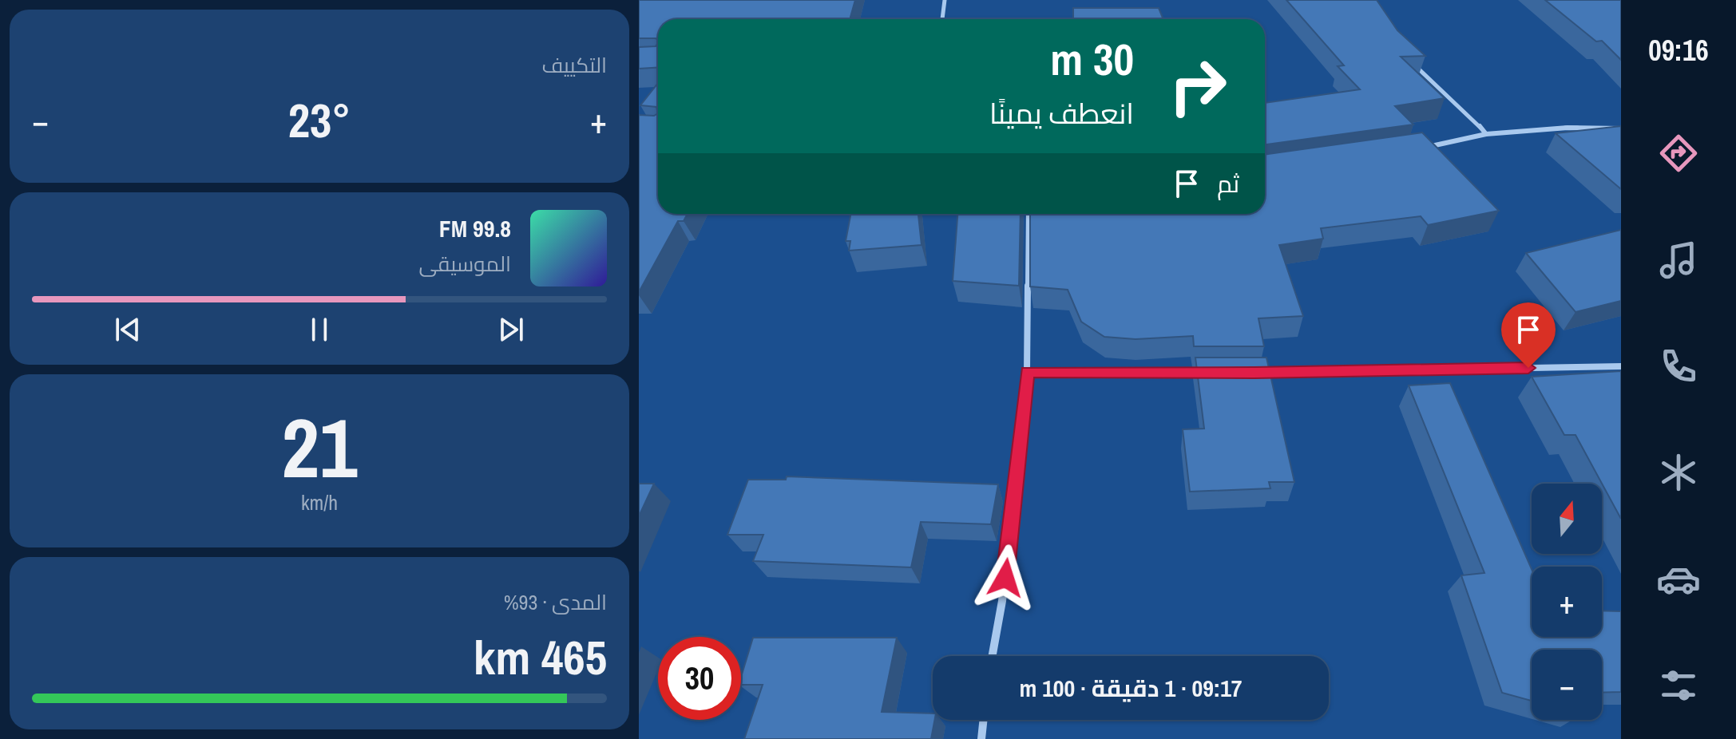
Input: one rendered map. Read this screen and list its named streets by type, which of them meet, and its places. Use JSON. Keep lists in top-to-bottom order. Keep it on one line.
{"north":"top","page":{"tabs":"09:16","tile":["التكييف",["21","km/h"],["المدى · 93%","465 km"]],"turn":["30 m","انعطف يمينًا"],"heat":["−","23°","+"],"then":"ثم","song":["99.8 FM","الموسيقى"],"map_buttons":["+","−"],"limit":"30","trip":"09:17 · 1 دقيقة · 100 m"}}
